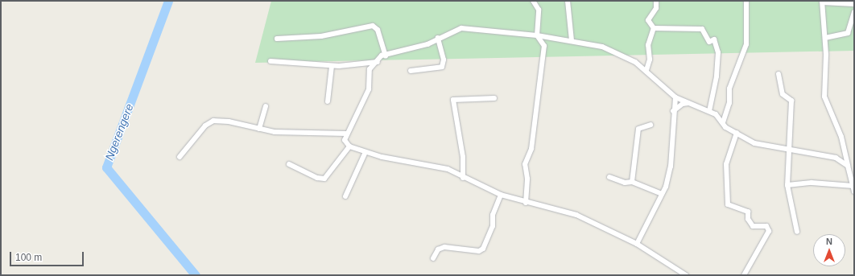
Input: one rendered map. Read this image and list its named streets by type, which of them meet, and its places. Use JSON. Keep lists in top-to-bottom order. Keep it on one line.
{"water":["Ngerengere"],"scale_bar":"100 m","north":"top"}
